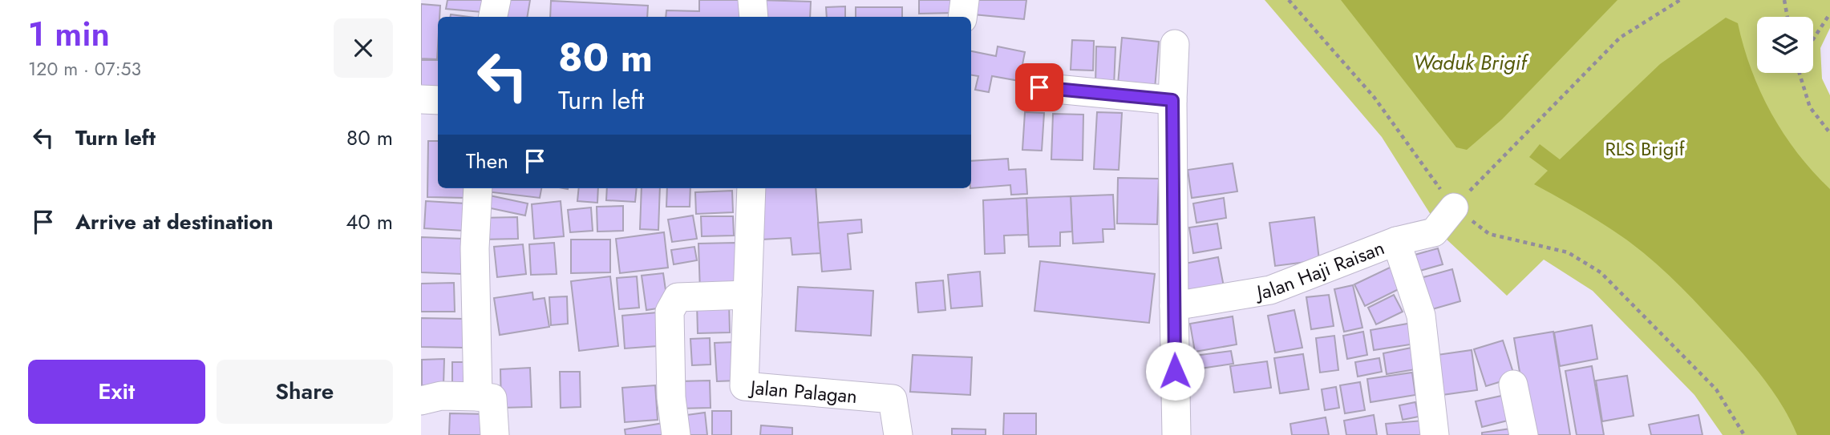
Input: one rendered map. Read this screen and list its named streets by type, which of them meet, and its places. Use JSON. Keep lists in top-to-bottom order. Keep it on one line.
{"streets":{"street":["Jalan Haji Raisan","Jalan Palagan"]},"water":["Waduk Brigif"],"parks":["RLS Brigif"],"page":{"heading":["1 min","120 m · 07:53"],"turn":["80 m","Turn left"],"list":[{"name":"Turn left","value":"80 m"},{"name":"Arrive at destination","value":"40 m"}],"then":"Then","buttons":["Exit","Share"]}}
